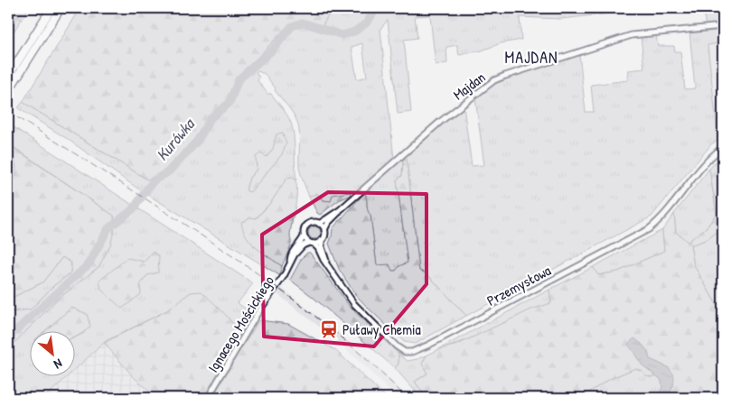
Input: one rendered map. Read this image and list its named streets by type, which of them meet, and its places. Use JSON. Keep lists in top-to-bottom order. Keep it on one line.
{"streets":{"street":["Majdan","Przemysłowa","Ignacego Mościckiego"]},"crossings":[["Majdan","Przemysłowa"],["Majdan","Ignacego Mościckiego"],["Przemysłowa","Ignacego Mościckiego"]],"districts":["MAJDAN"],"water":["Kurówka"],"places":{"station":["Puławy Chemia"]},"north":"bottom right"}
